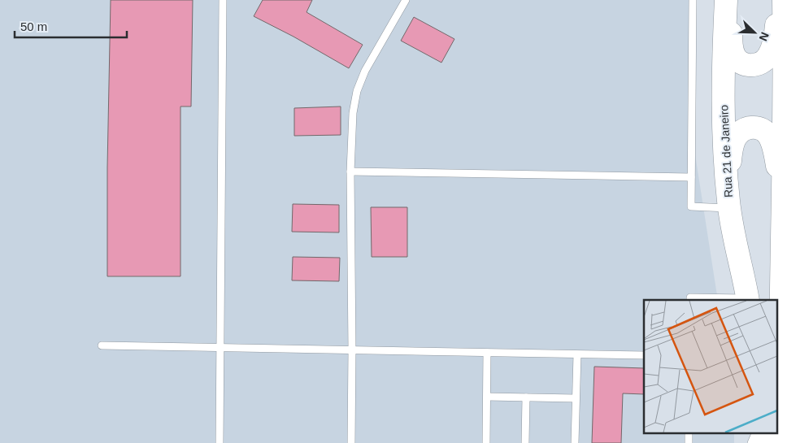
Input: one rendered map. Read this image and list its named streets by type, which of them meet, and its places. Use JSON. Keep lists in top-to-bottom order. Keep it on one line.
{"streets":{"main road":["Rua 21 de Janeiro"]},"scale_bar":"50 m","north":"bottom right"}
